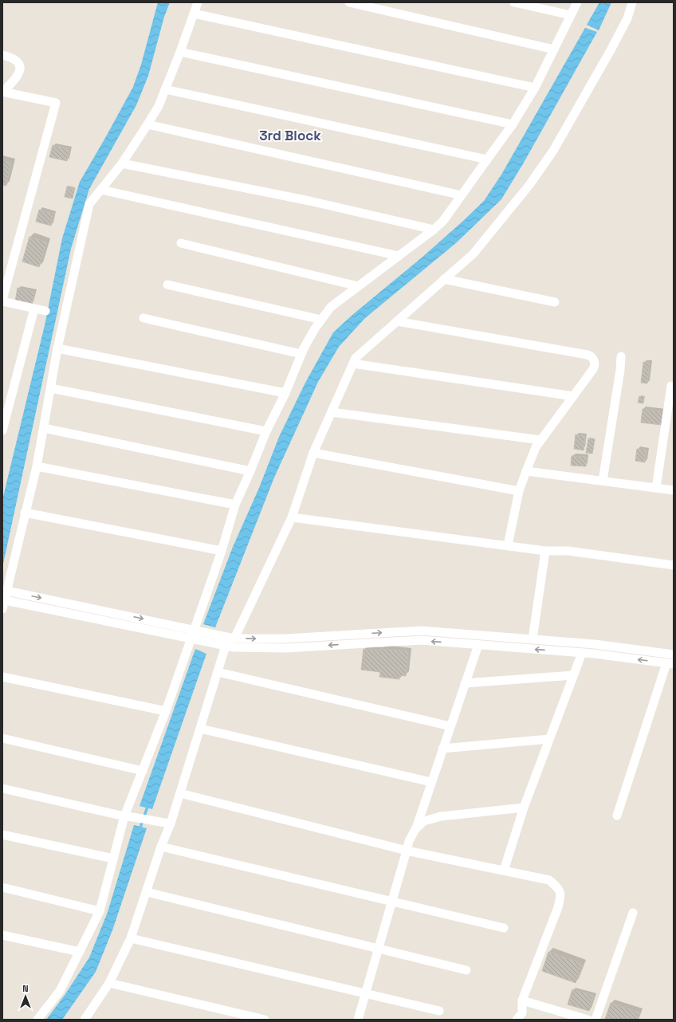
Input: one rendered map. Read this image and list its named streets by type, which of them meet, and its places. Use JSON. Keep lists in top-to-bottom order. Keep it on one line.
{"districts":["3rd Block"],"north":"top"}
